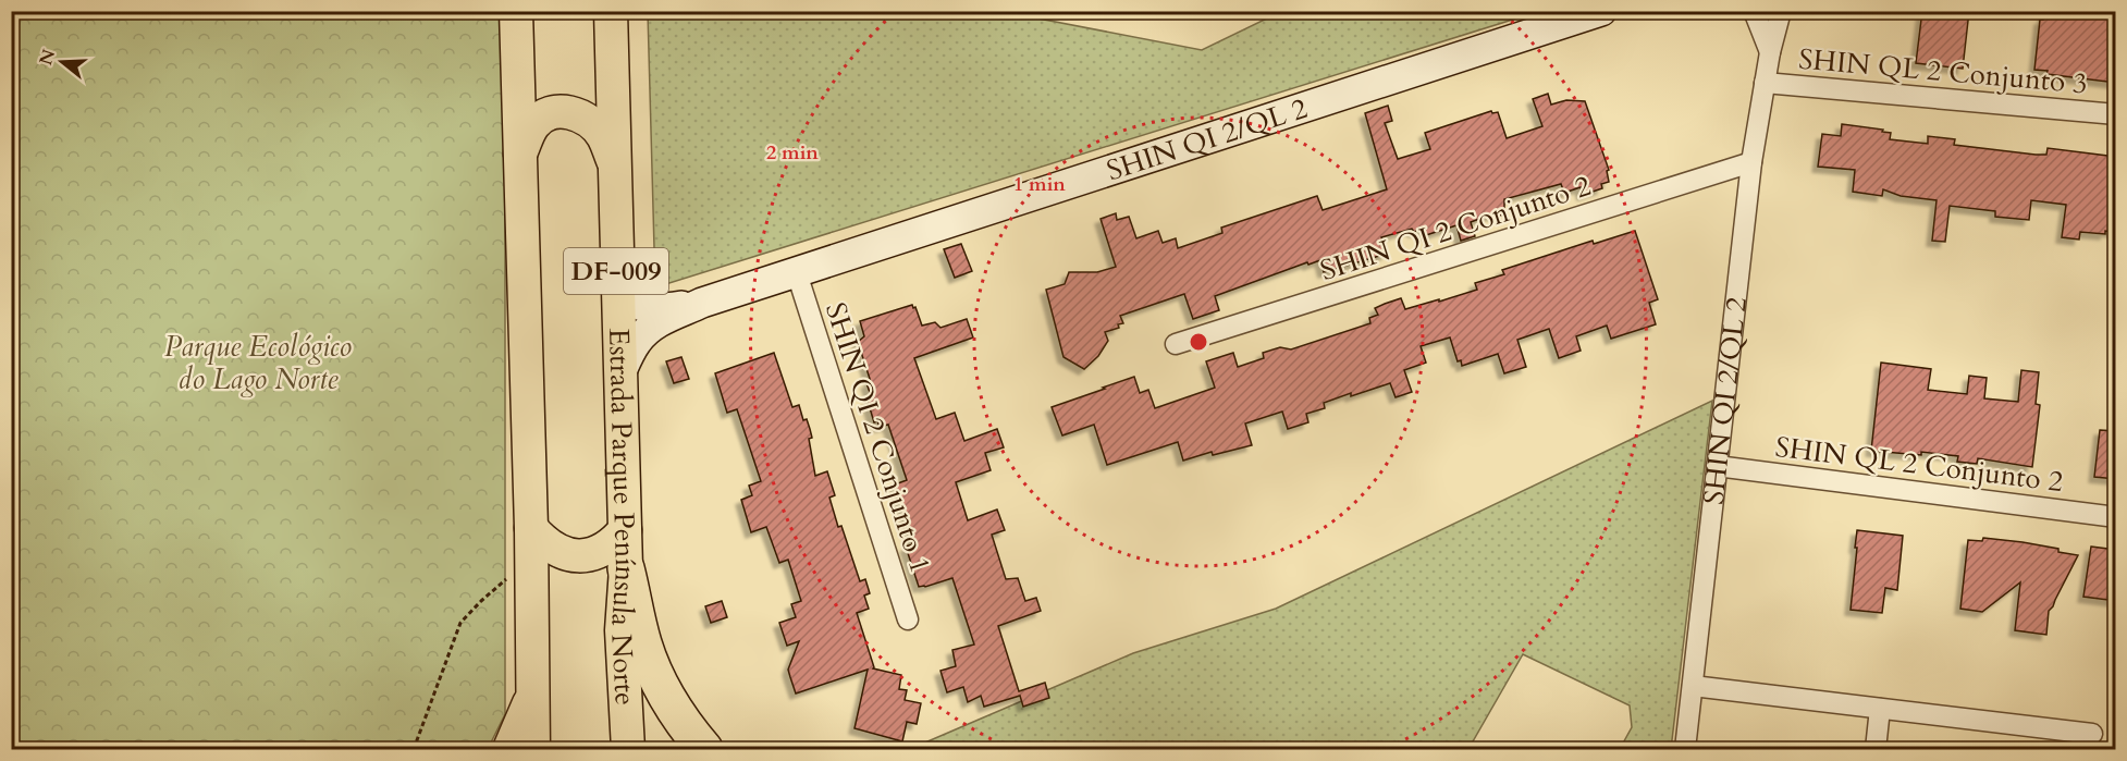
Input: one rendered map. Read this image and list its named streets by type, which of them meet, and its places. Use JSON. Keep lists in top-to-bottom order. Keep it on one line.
{"streets":{"main road":["DF-009","Estrada Parque Península Norte"],"street":["SHIN QL 2 Conjunto 3","SHIN QI 2/QL 2","SHIN QI 2 Conjunto 2","SHIN QI 2 Conjunto 1","SHIN QL 2 Conjunto 2"]},"crossings":[["SHIN QL 2 Conjunto 3","SHIN QI 2/QL 2"],["SHIN QI 2/QL 2","SHIN QI 2 Conjunto 2"],["SHIN QI 2/QL 2","SHIN QI 2 Conjunto 1"],["SHIN QI 2/QL 2","SHIN QL 2 Conjunto 2"],["SHIN QI 2/QL 2","Estrada Parque Península Norte"]],"parks":["Parque Ecológico do Lago Norte"],"north":"left","rings":["2 min","1 min"]}
